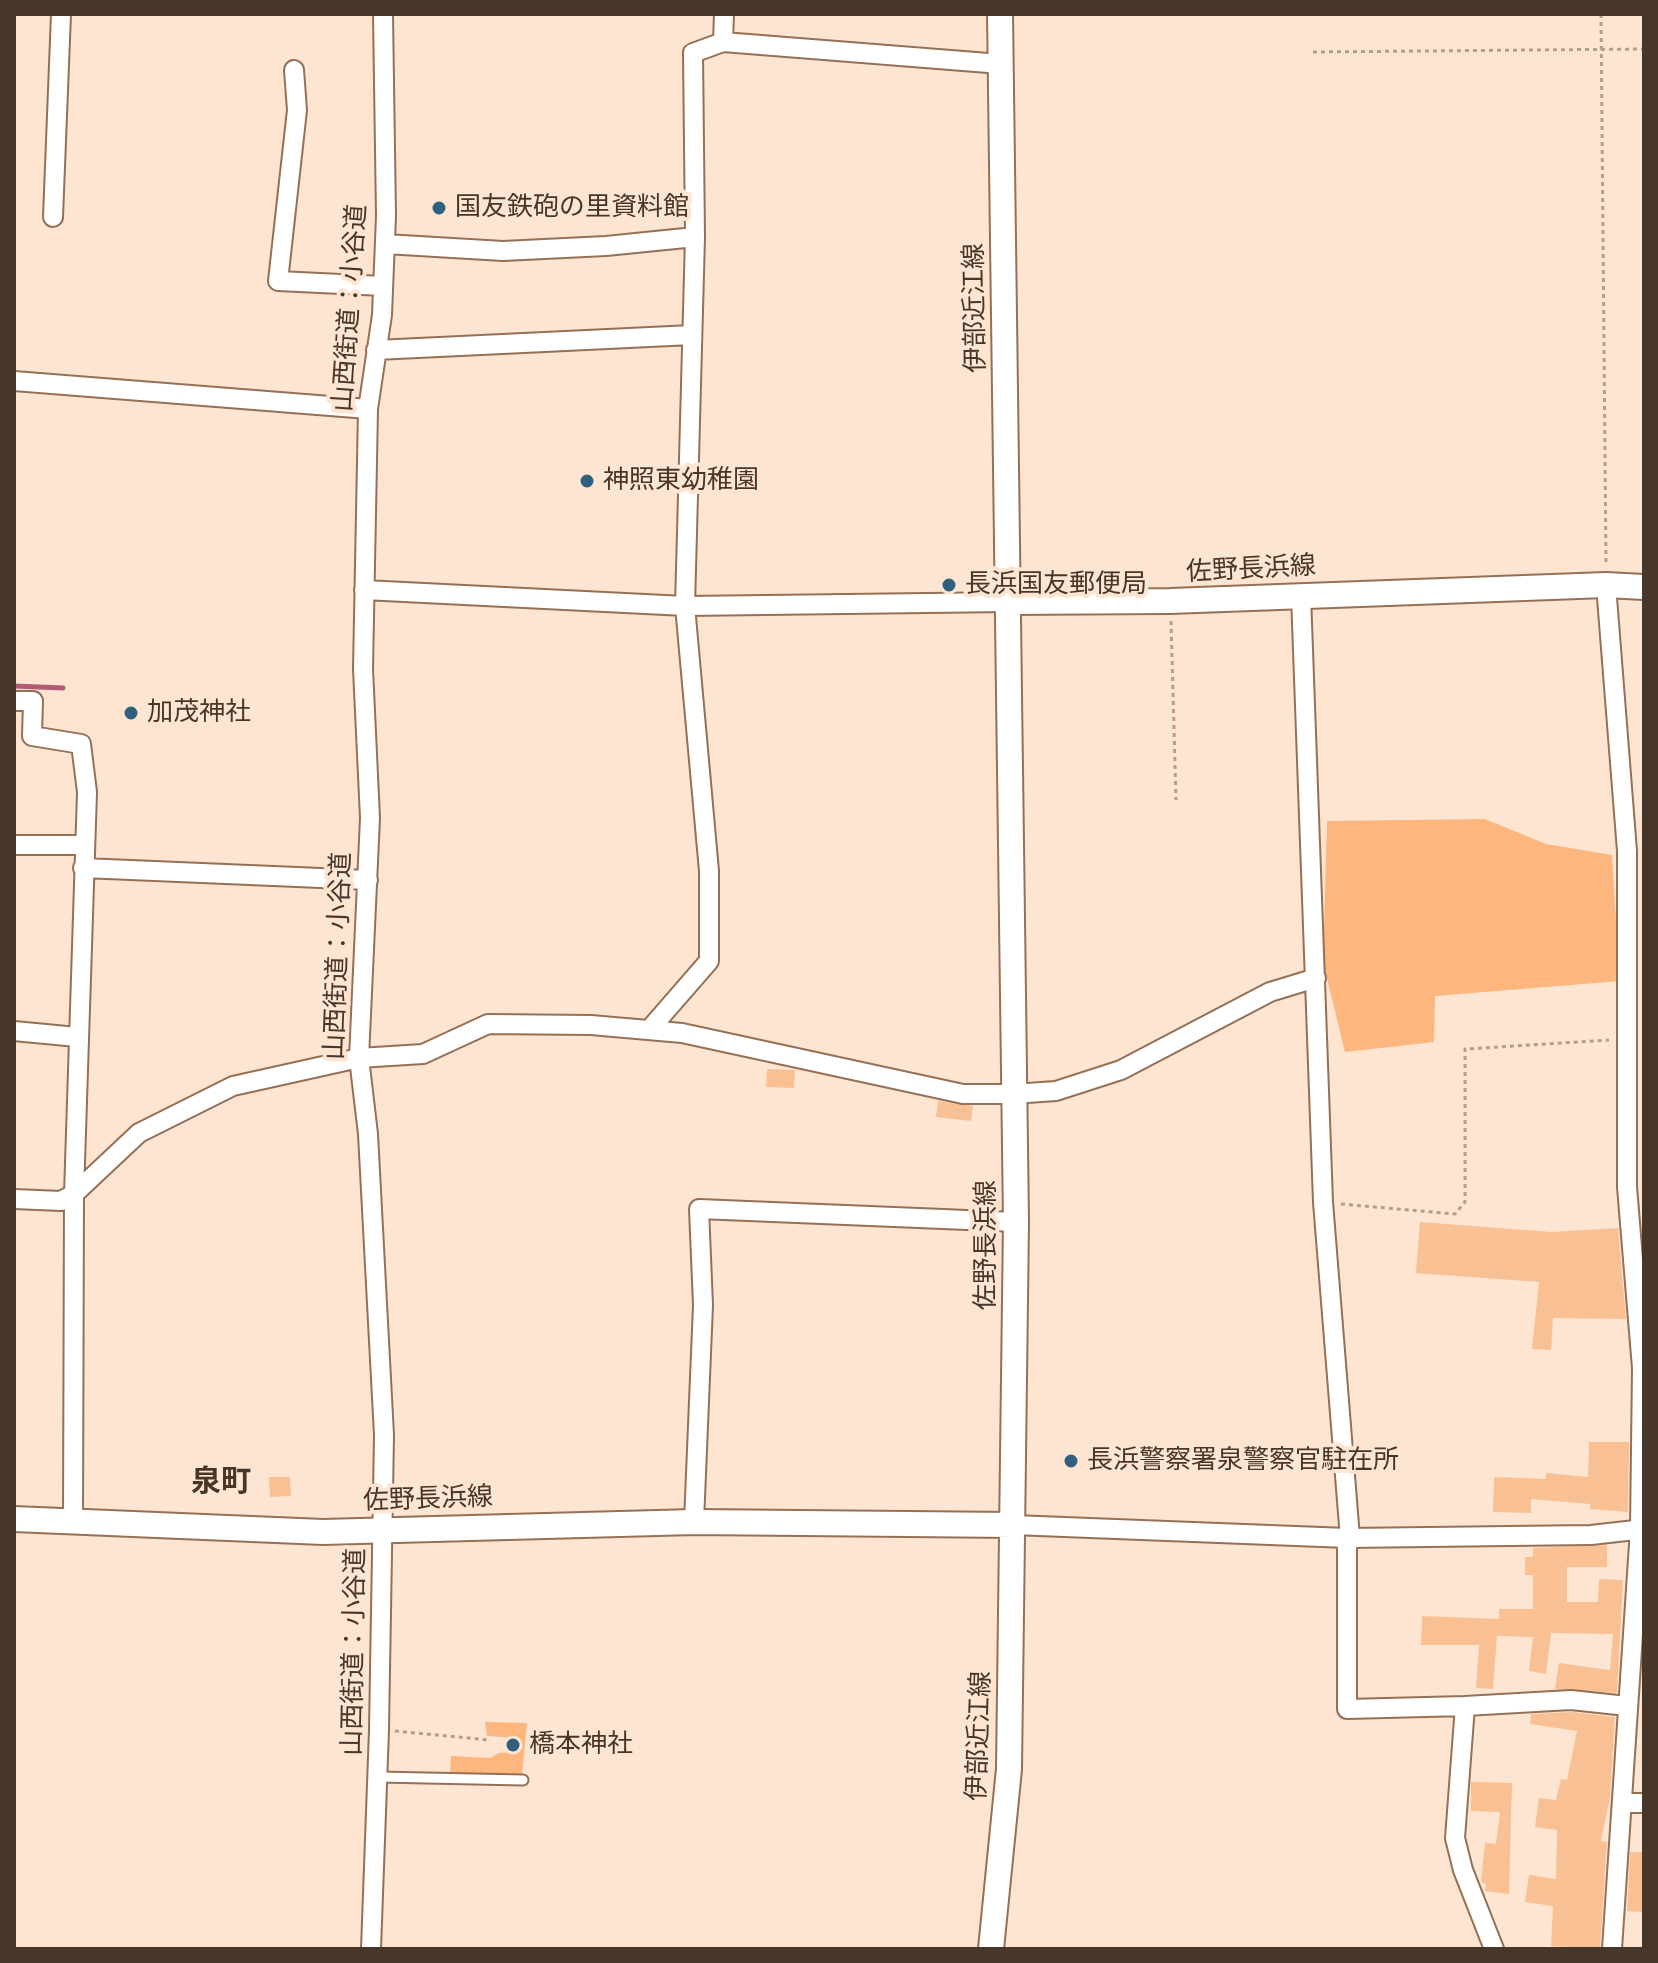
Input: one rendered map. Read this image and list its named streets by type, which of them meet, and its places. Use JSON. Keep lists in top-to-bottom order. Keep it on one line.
{"streets":{"main road":["伊部近江線","佐野長浜線"],"street":["山西街道：小谷道"]},"crossings":[["山西街道：小谷道","佐野長浜線"],["伊部近江線","佐野長浜線"]],"districts":["泉町"],"places":["国友鉄砲の里資料館","神照東幼稚園","長浜国友郵便局","加茂神社","長浜警察署泉警察官駐在所","橋本神社"]}
